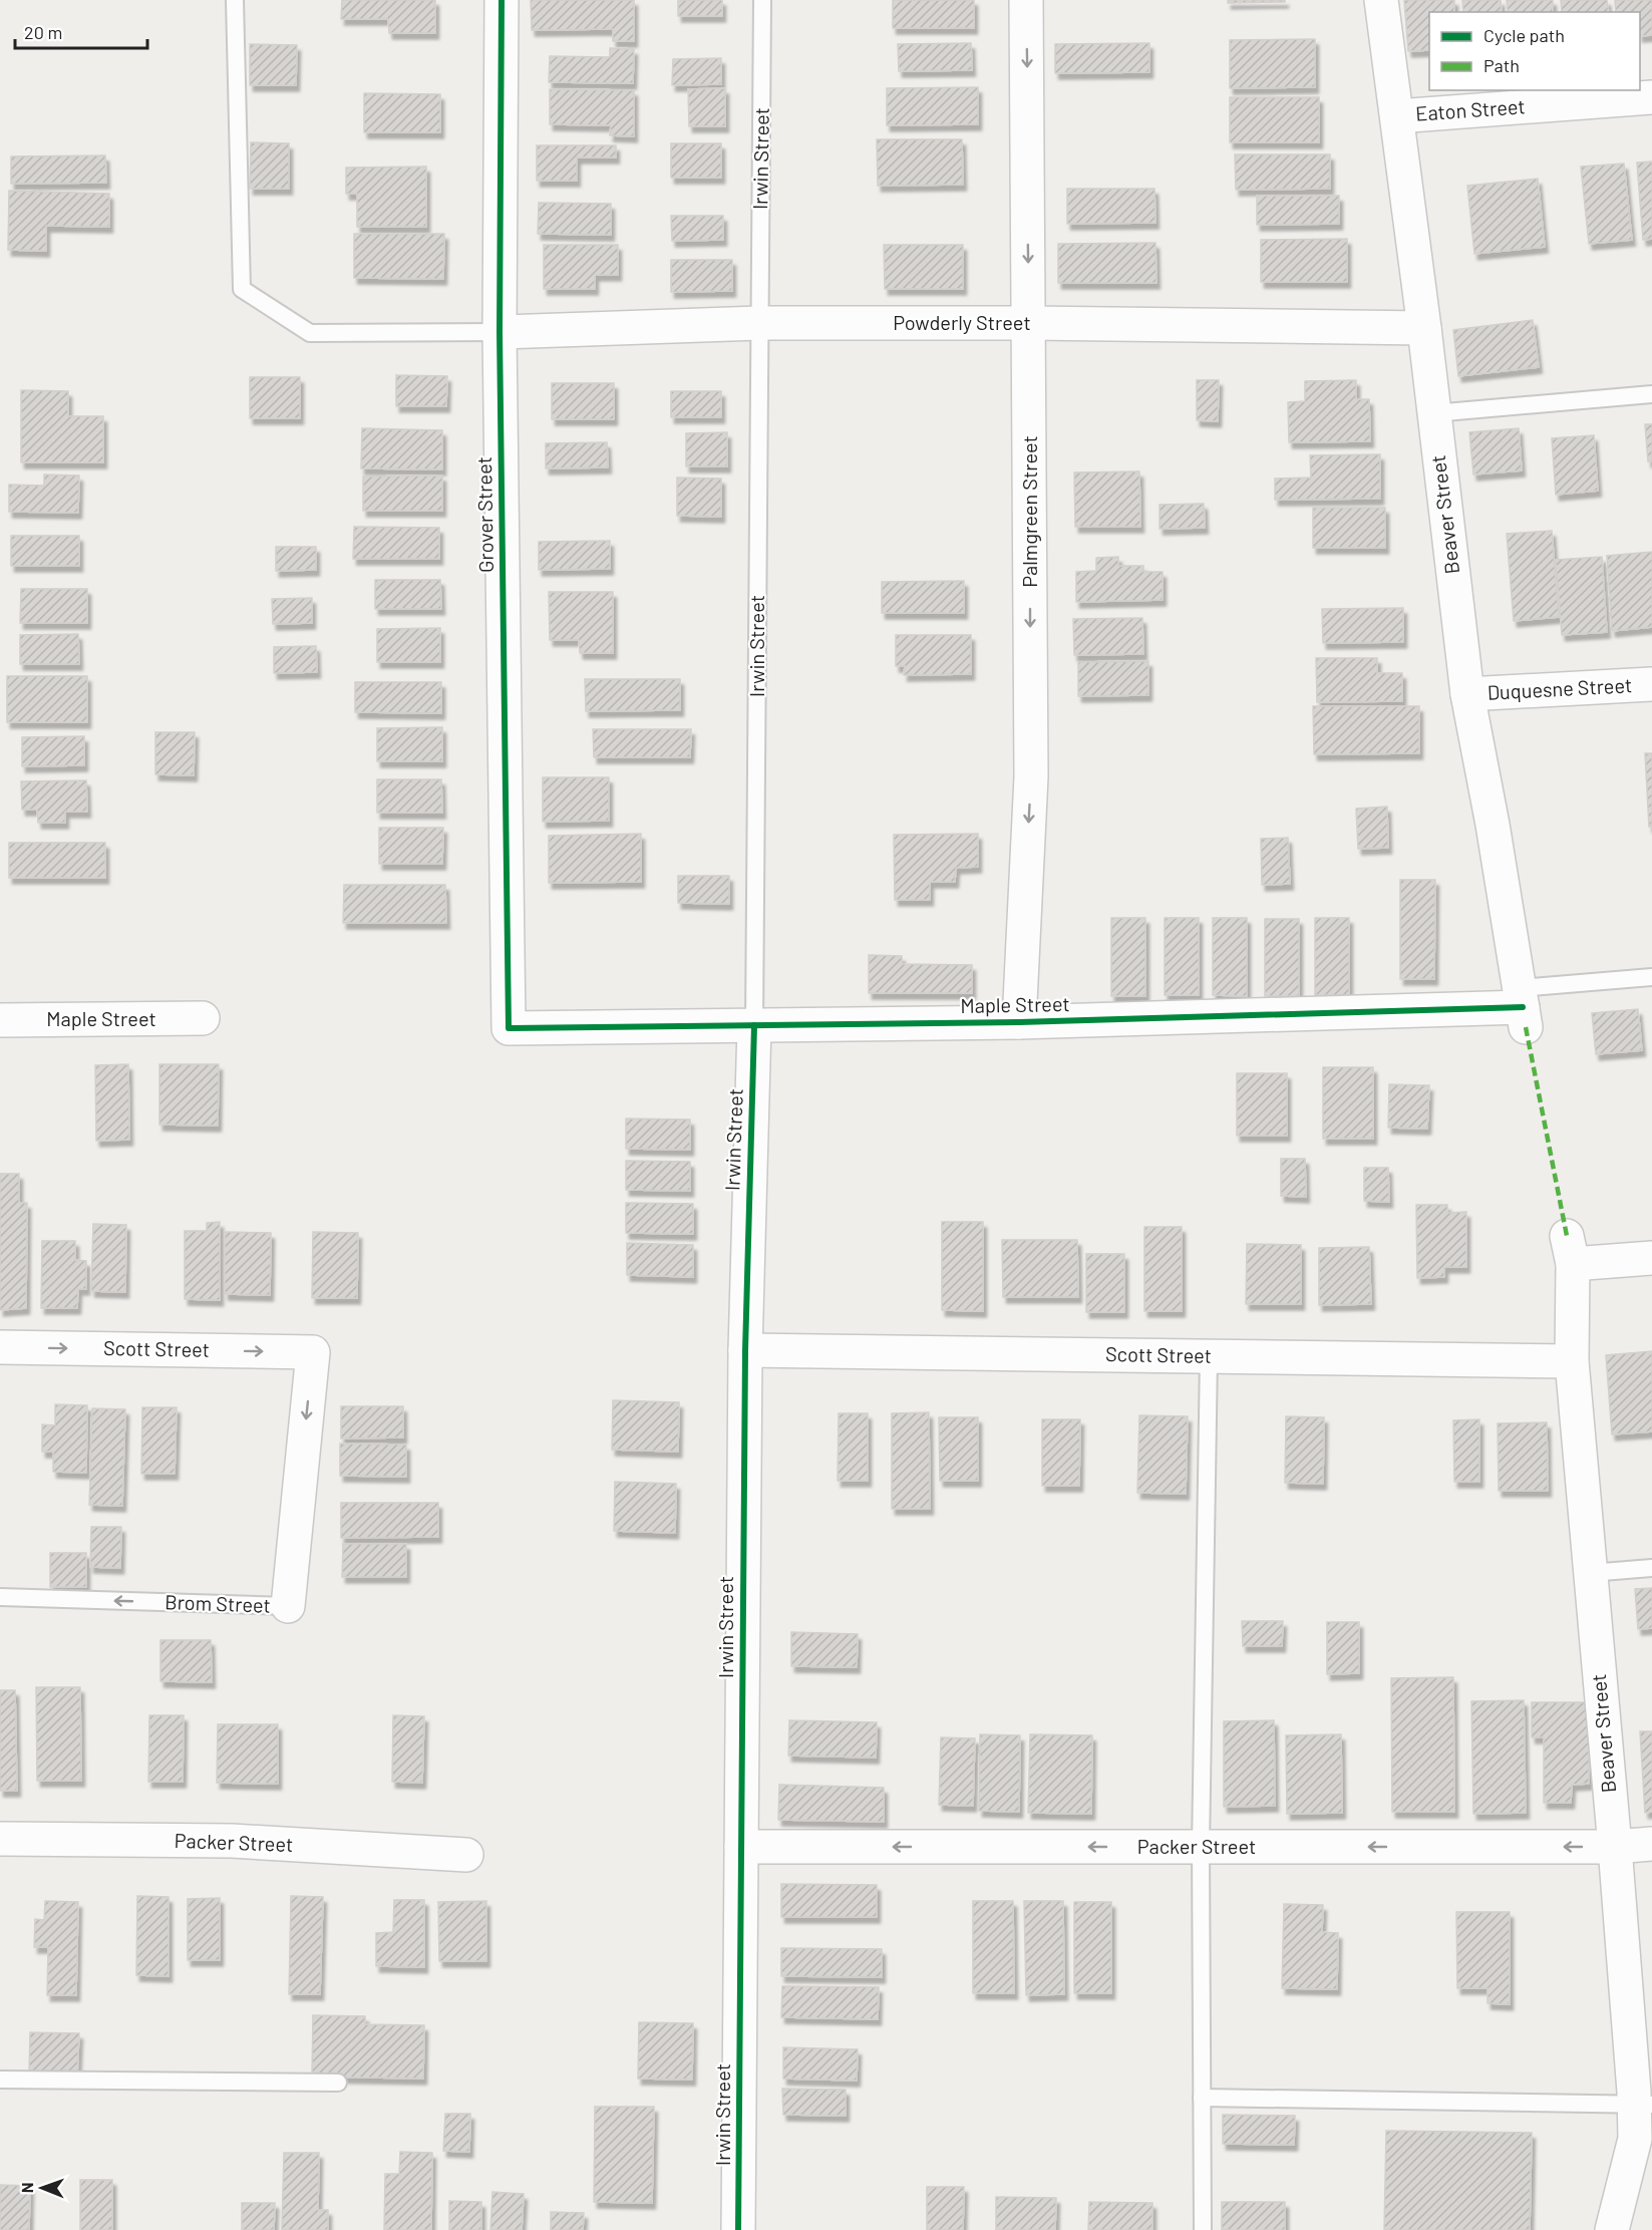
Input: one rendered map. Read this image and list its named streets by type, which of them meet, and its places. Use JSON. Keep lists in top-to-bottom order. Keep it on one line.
{"streets":{"street":["Eaton Street","Irwin Street","Powderly Street","Palmgreen Street","Grover Street","Beaver Street","Duquesne Street","Maple Street","Scott Street","Brom Street","Packer Street"]},"crossings":[["Eaton Street","Beaver Street"],["Irwin Street","Powderly Street"],["Irwin Street","Maple Street"],["Irwin Street","Scott Street"],["Irwin Street","Packer Street"],["Powderly Street","Palmgreen Street"],["Powderly Street","Grover Street"],["Powderly Street","Beaver Street"],["Palmgreen Street","Maple Street"],["Grover Street","Maple Street"],["Beaver Street","Duquesne Street"],["Beaver Street","Maple Street"],["Beaver Street","Scott Street"],["Beaver Street","Packer Street"],["Scott Street","Brom Street"]],"one_way":["Palmgreen Street","Packer Street"],"legend":["Cycle path","Path"],"scale_bar":"20 m","north":"left"}
